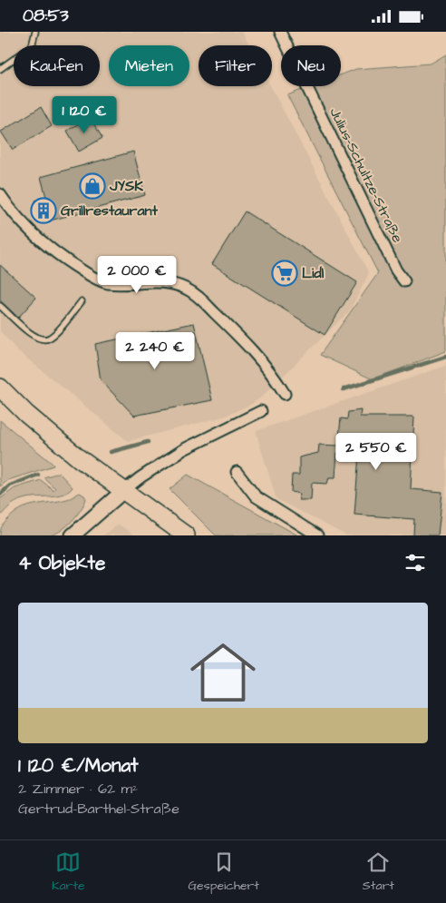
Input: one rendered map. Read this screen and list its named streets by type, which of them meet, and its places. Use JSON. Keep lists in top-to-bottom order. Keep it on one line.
{"streets":{"street":["Julius-Schultze-Straße"]},"places":{"shop":["JYSK"],"building":["Grillrestaurant"],"supermarket":["Lidl"]},"page":{"status":"08:53","chip":["Kaufen","Mieten","Filter","Neu"],"price":["1 120 €","2 000 €","2 240 €","2 550 €"],"heading":"4 Objekte","list":[{"name":"1 120 €/Monat","note":"2 Zimmer · 62 m² · Gertrud-Barthel-Straße"}],"tabs":["Karte","Gespeichert","Start"]}}
